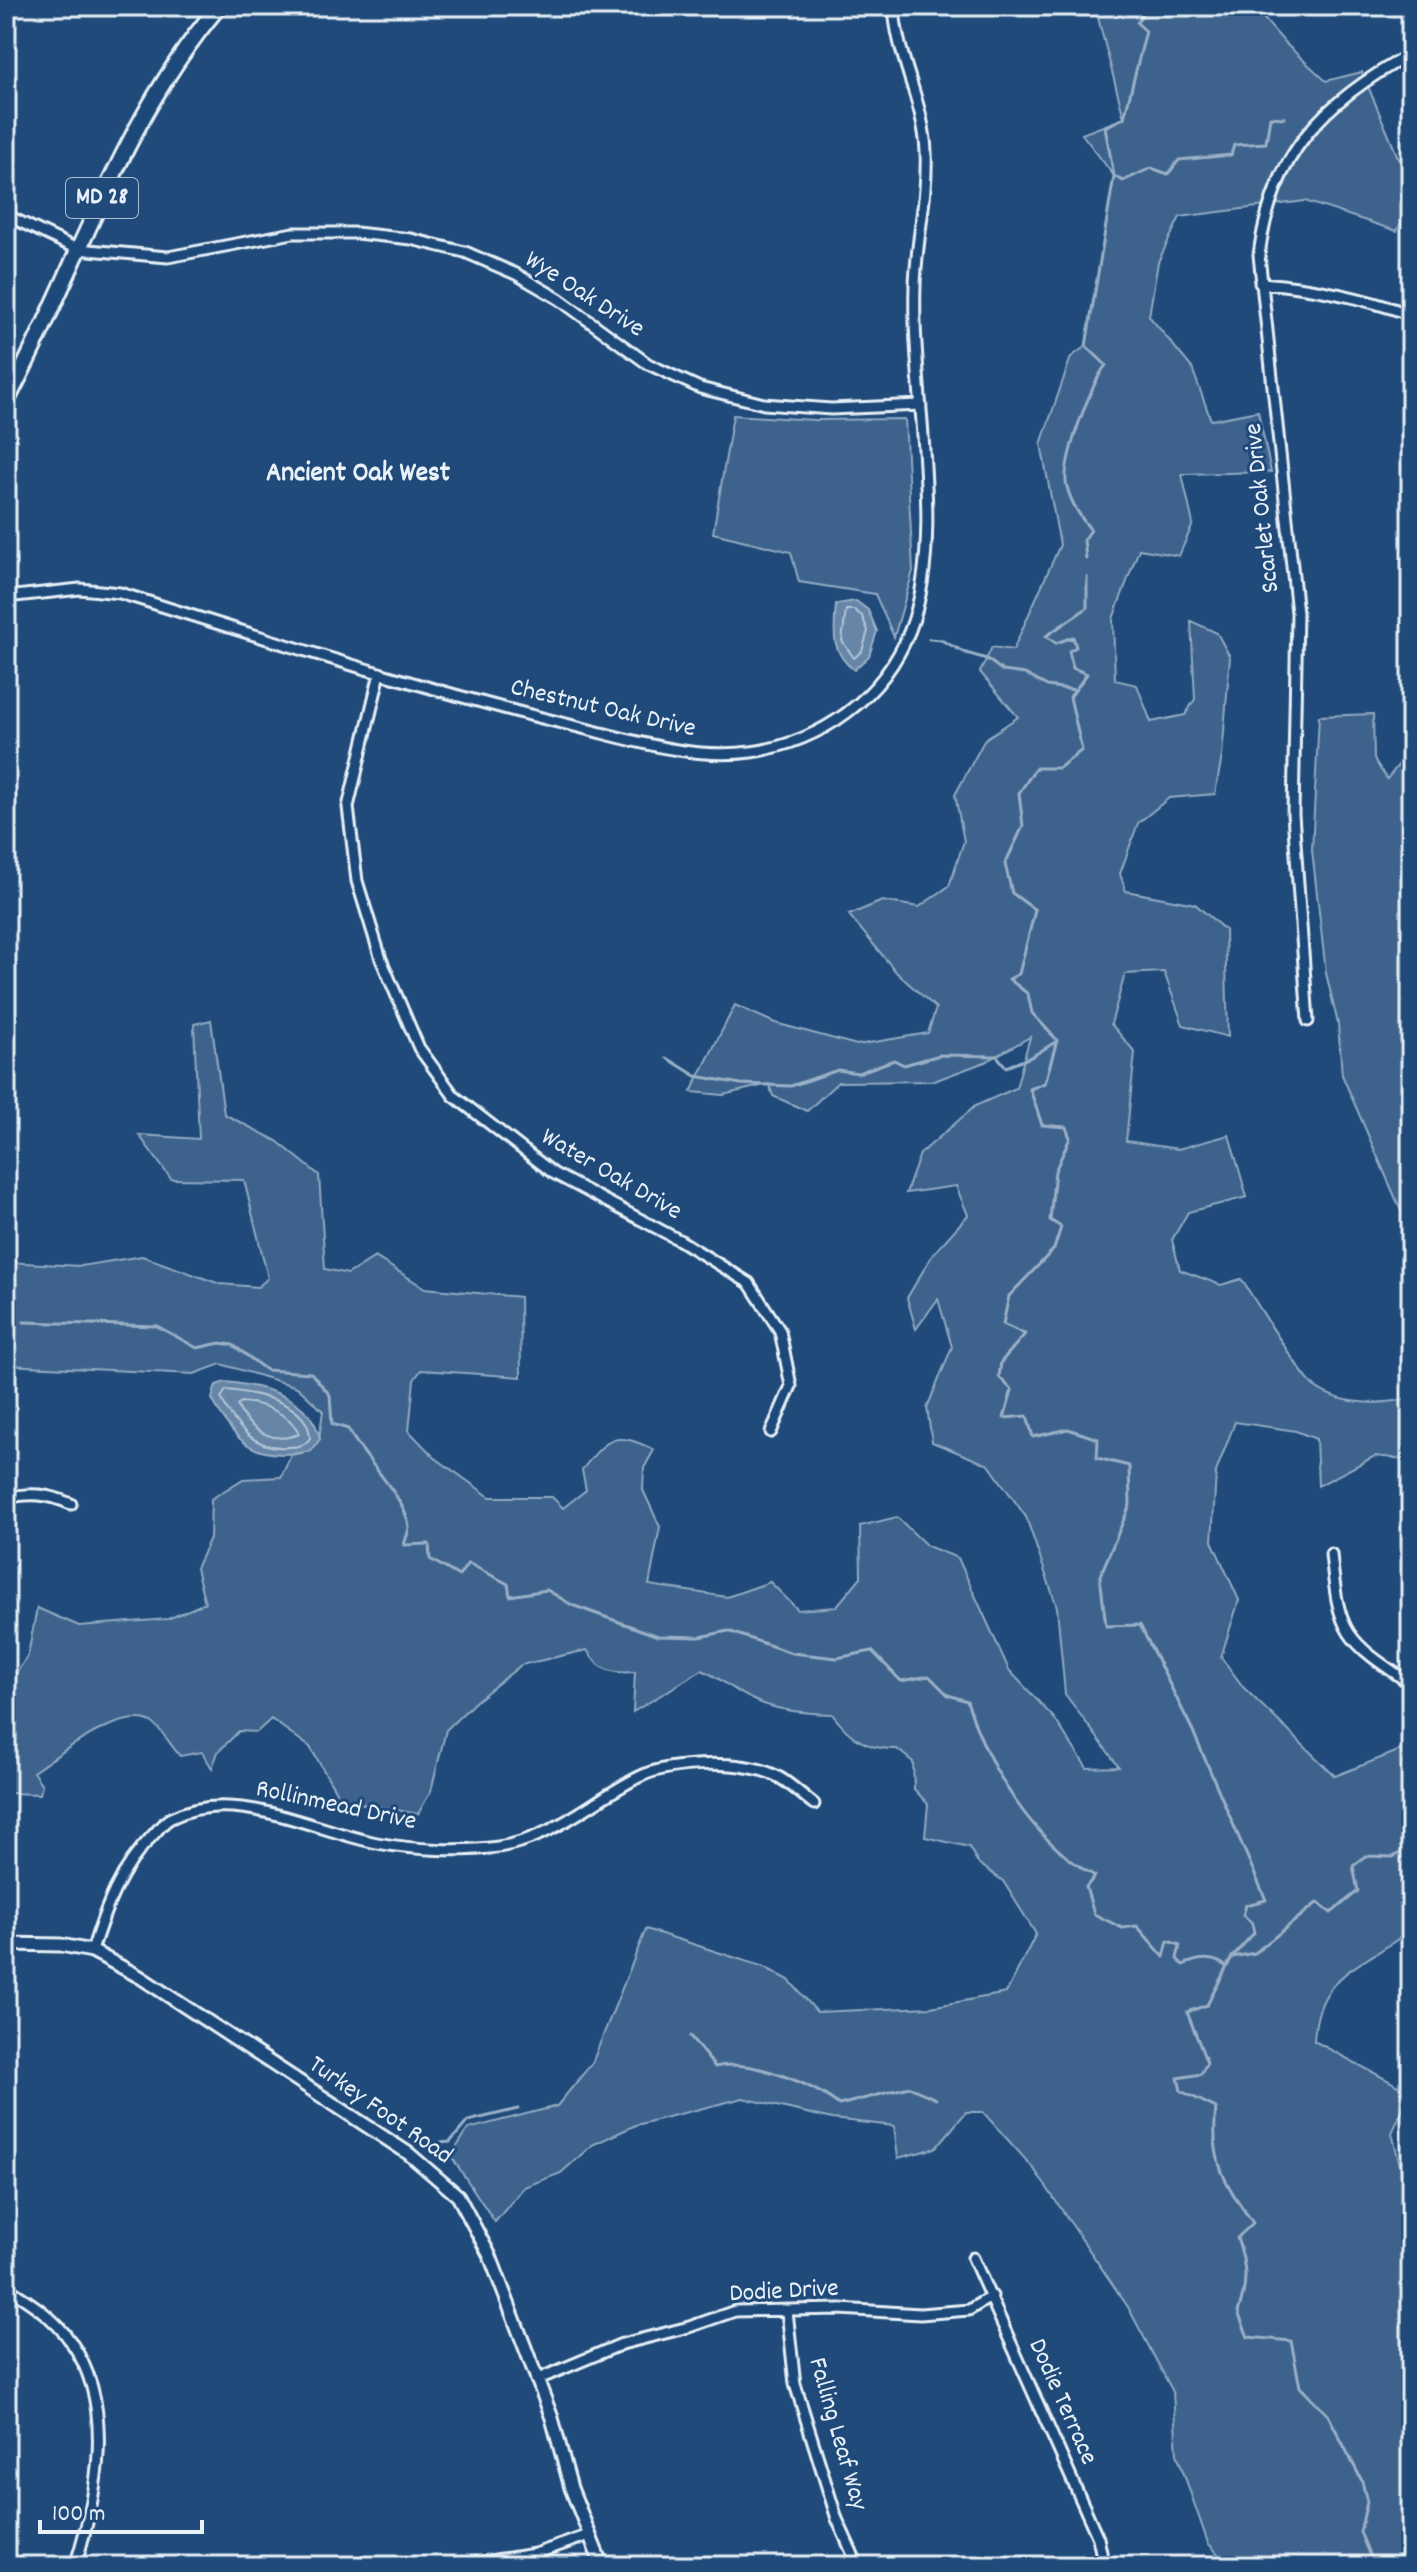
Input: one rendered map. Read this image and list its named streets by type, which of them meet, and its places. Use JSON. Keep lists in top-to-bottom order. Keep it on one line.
{"streets":{"main road":["MD 28"],"street":["Wye Oak Drive","Scarlet Oak Drive","Chestnut Oak Drive","Water Oak Drive","Rollinmead Drive","Turkey Foot Road","Dodie Drive","Dodie Terrace","Falling Leaf Way"]},"crossings":[["MD 28","Wye Oak Drive"],["Wye Oak Drive","Chestnut Oak Drive"],["Chestnut Oak Drive","Water Oak Drive"],["Rollinmead Drive","Turkey Foot Road"],["Turkey Foot Road","Dodie Drive"],["Dodie Drive","Dodie Terrace"],["Dodie Drive","Falling Leaf Way"]],"districts":["Ancient Oak West"],"scale_bar":"100 m"}
